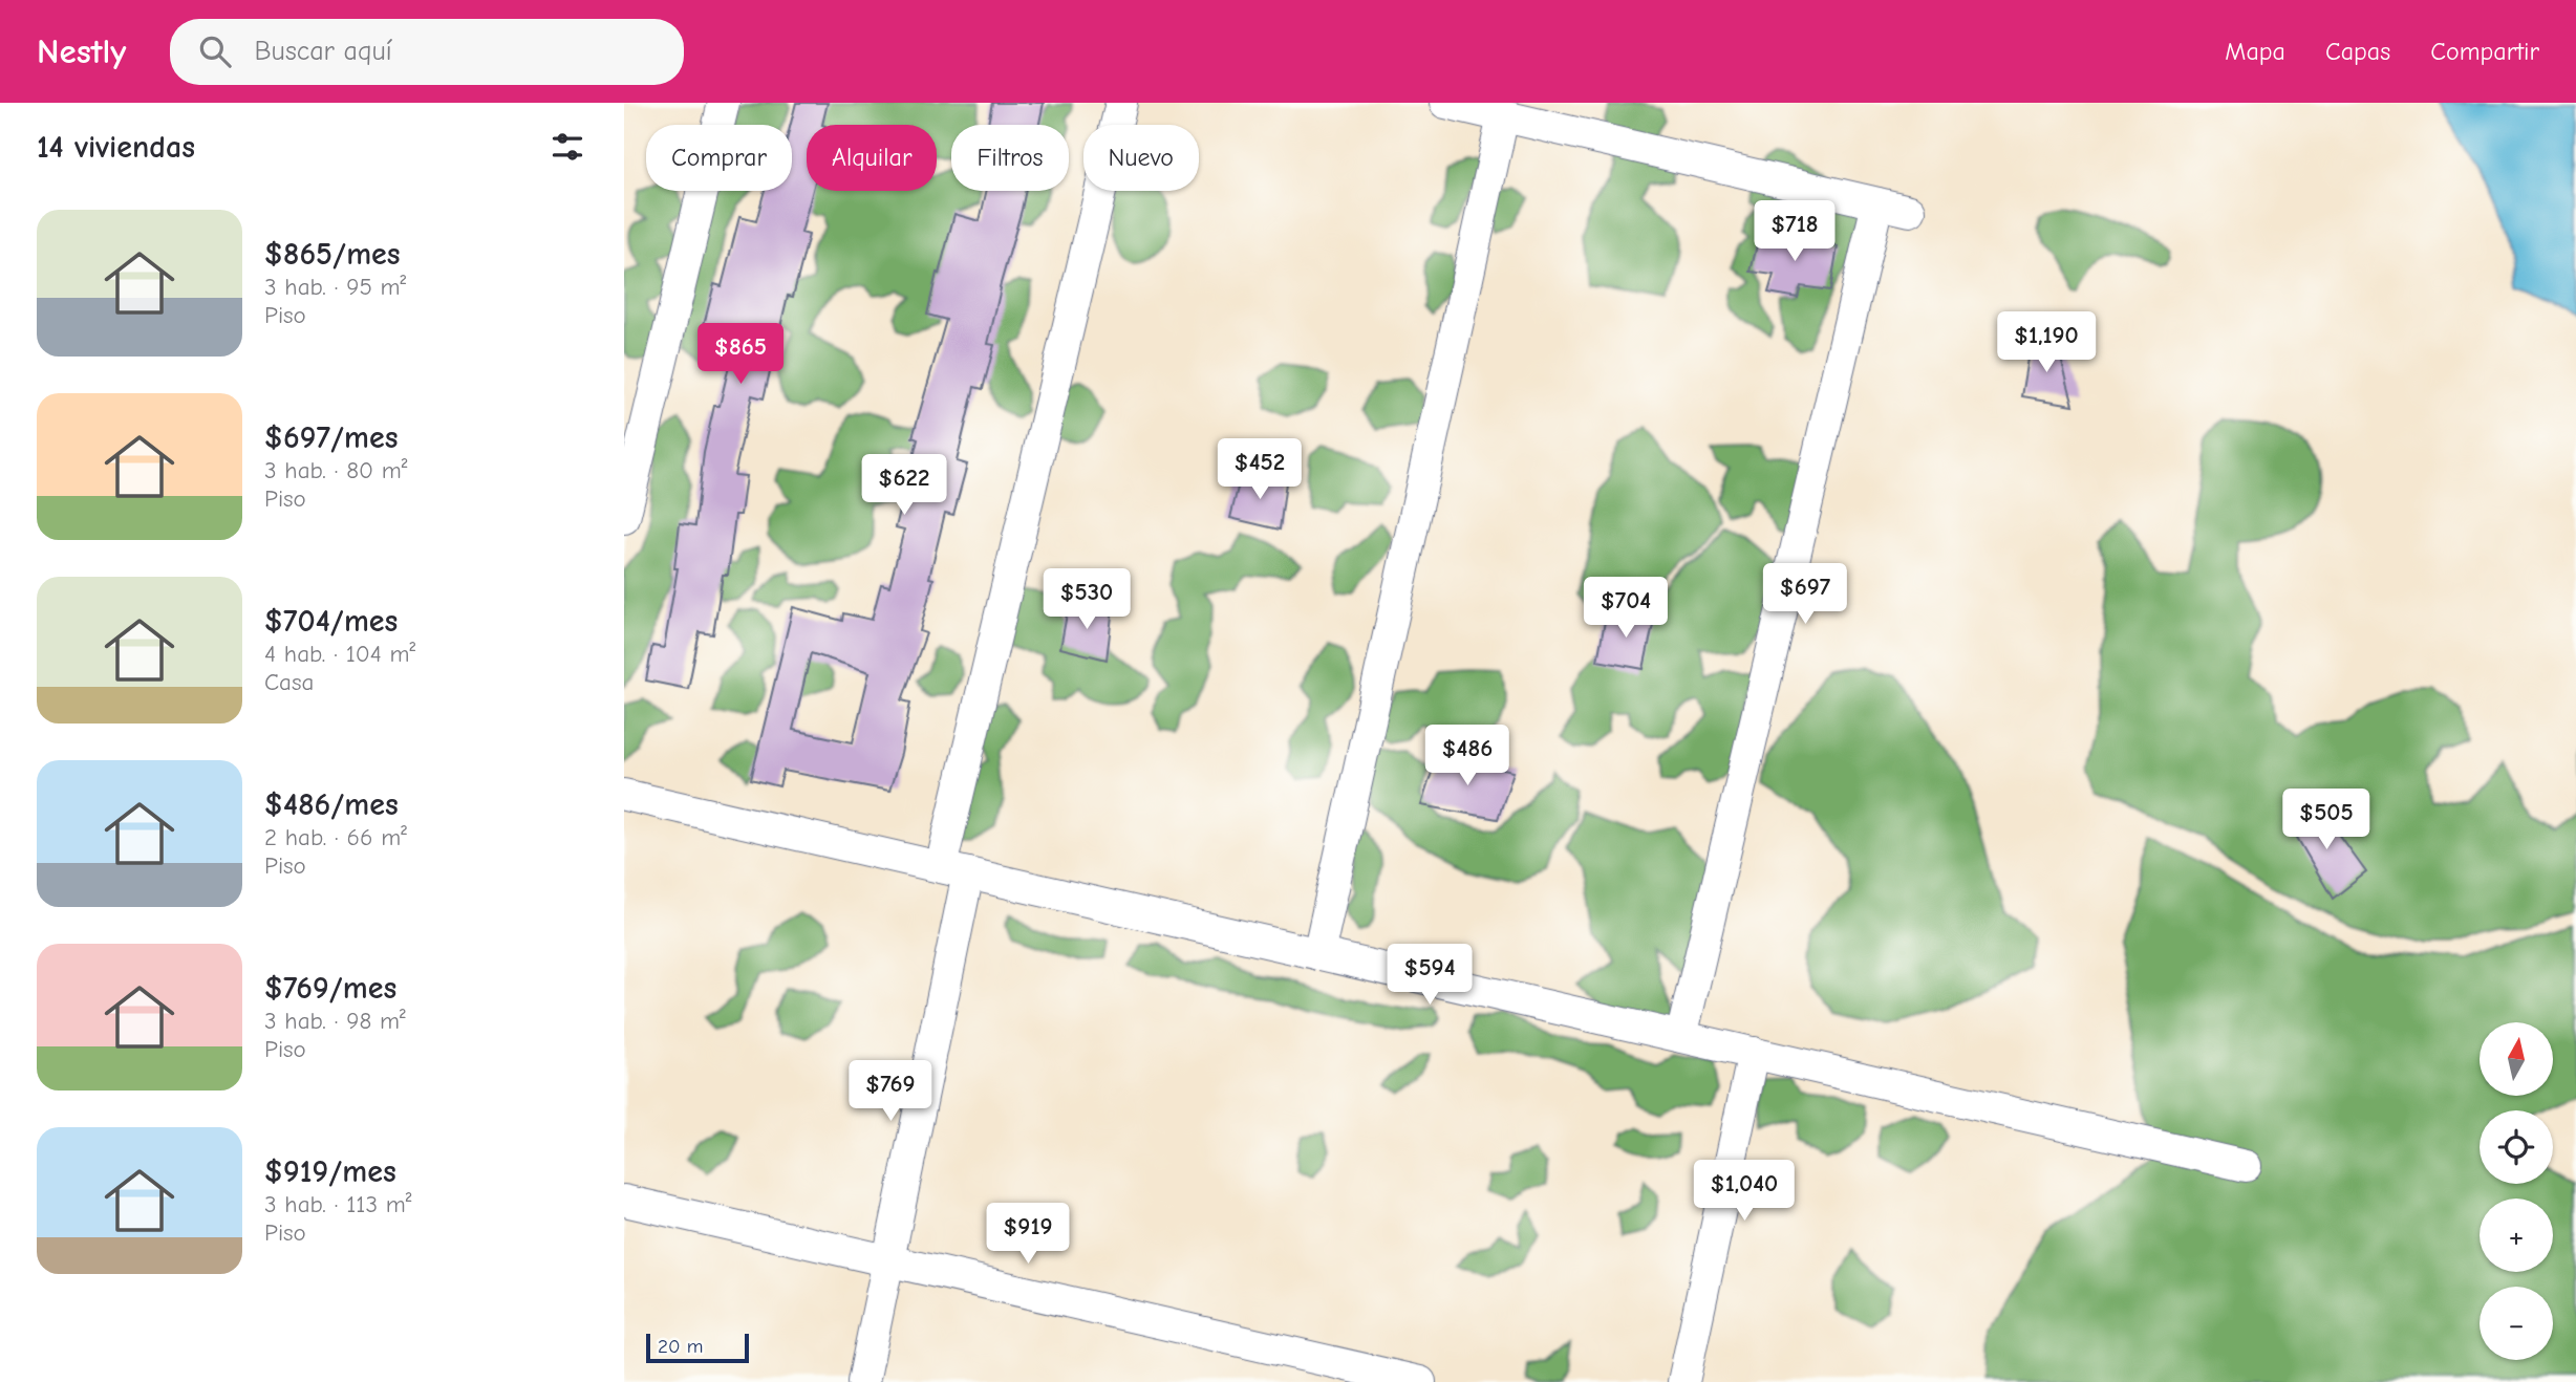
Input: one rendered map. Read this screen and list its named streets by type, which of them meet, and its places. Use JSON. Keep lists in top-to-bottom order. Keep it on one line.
{"scale_bar":"20 m","north":"top","page":{"header":"Nestly","search":"Buscar aquí","nav":["Mapa","Capas","Compartir"],"heading":"14 viviendas","chip":["Comprar","Alquilar","Filtros","Nuevo"],"list":[{"name":"$865/mes","note":"3 hab. · 95 m² · Piso"},{"name":"$697/mes","note":"3 hab. · 80 m² · Piso"},{"name":"$704/mes","note":"4 hab. · 104 m² · Casa"},{"name":"$486/mes","note":"2 hab. · 66 m² · Piso"},{"name":"$769/mes","note":"3 hab. · 98 m² · Piso"},{"name":"$919/mes","note":"3 hab. · 113 m² · Piso"}],"price":["$718","$1,190","$865","$452","$622","$697","$530","$704","$486","$505","$594","$769","$1,040","$919"],"map_buttons":["+","−"],"scale":"20 m"}}
